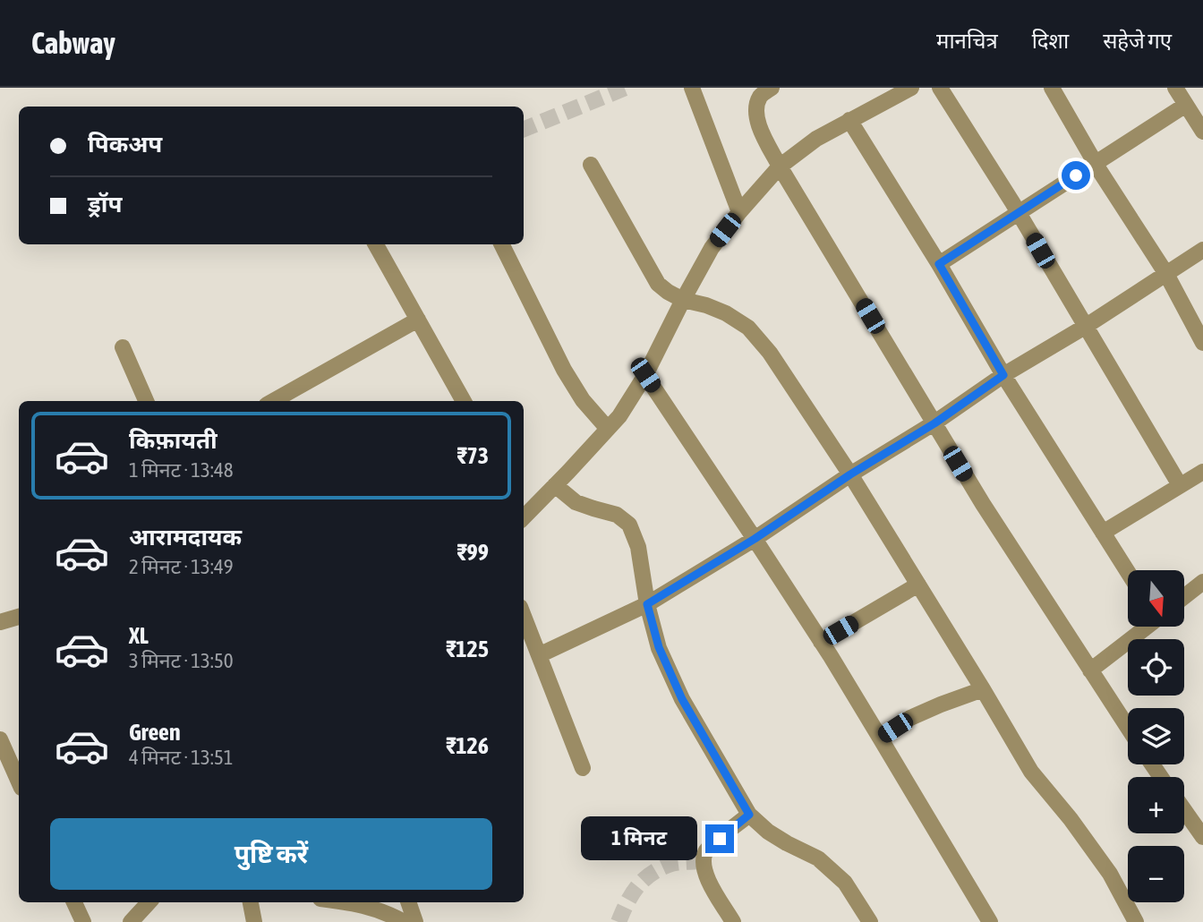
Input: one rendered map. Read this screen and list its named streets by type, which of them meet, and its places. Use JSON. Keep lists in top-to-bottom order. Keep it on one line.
{"north":"bottom","page":{"header":"Cabway","nav":["मानचित्र","दिशा","सहेजे गए"],"banner":["पिकअप","ड्रॉप"],"list":[{"name":"किफ़ायती","note":"1 मिनट · 13:48","value":"₹73"},{"name":"आरामदायक","note":"2 मिनट · 13:49","value":"₹99"},{"name":"XL","note":"3 मिनट · 13:50","value":"₹125"},{"name":"Green","note":"4 मिनट · 13:51","value":"₹126"}],"map_buttons":["+","−"],"buttons":"पुष्टि करें","bubble":"1 मिनट"}}
